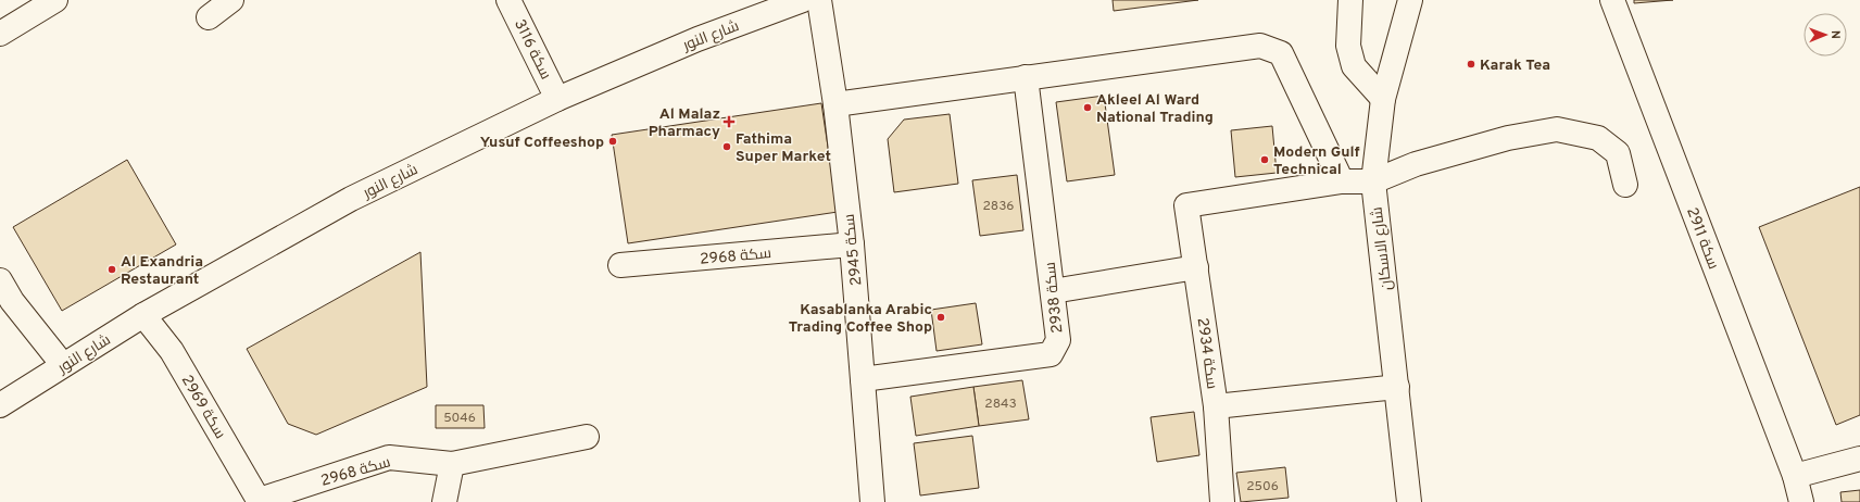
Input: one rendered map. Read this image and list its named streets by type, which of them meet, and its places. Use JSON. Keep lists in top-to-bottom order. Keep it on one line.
{"streets":{"street":["شارع النور","سكة 3116","سكة 2911","شارع الاسكان","سكة 2945","سكة 2968","سكة 2938","سكة 2934","سكة 2969"]},"crossings":[["شارع النور","سكة 3116"],["شارع النور","سكة 2969"],["سكة 2945","سكة 2968"],["سكة 2945","سكة 2938"],["سكة 2968","سكة 2969"]],"places":{"other":["Karak Tea","Akleel Al Ward National Trading","Yusuf Coffeeshop","Fathima Super Market","Modern Gulf Technical","Al Exandria Restaurant","Kasablanka Arabic Trading Coffee Shop"],"health":["Al Malaz Pharmacy"]},"house_numbers":["2836","2843","5046","2506"],"north":"right"}
